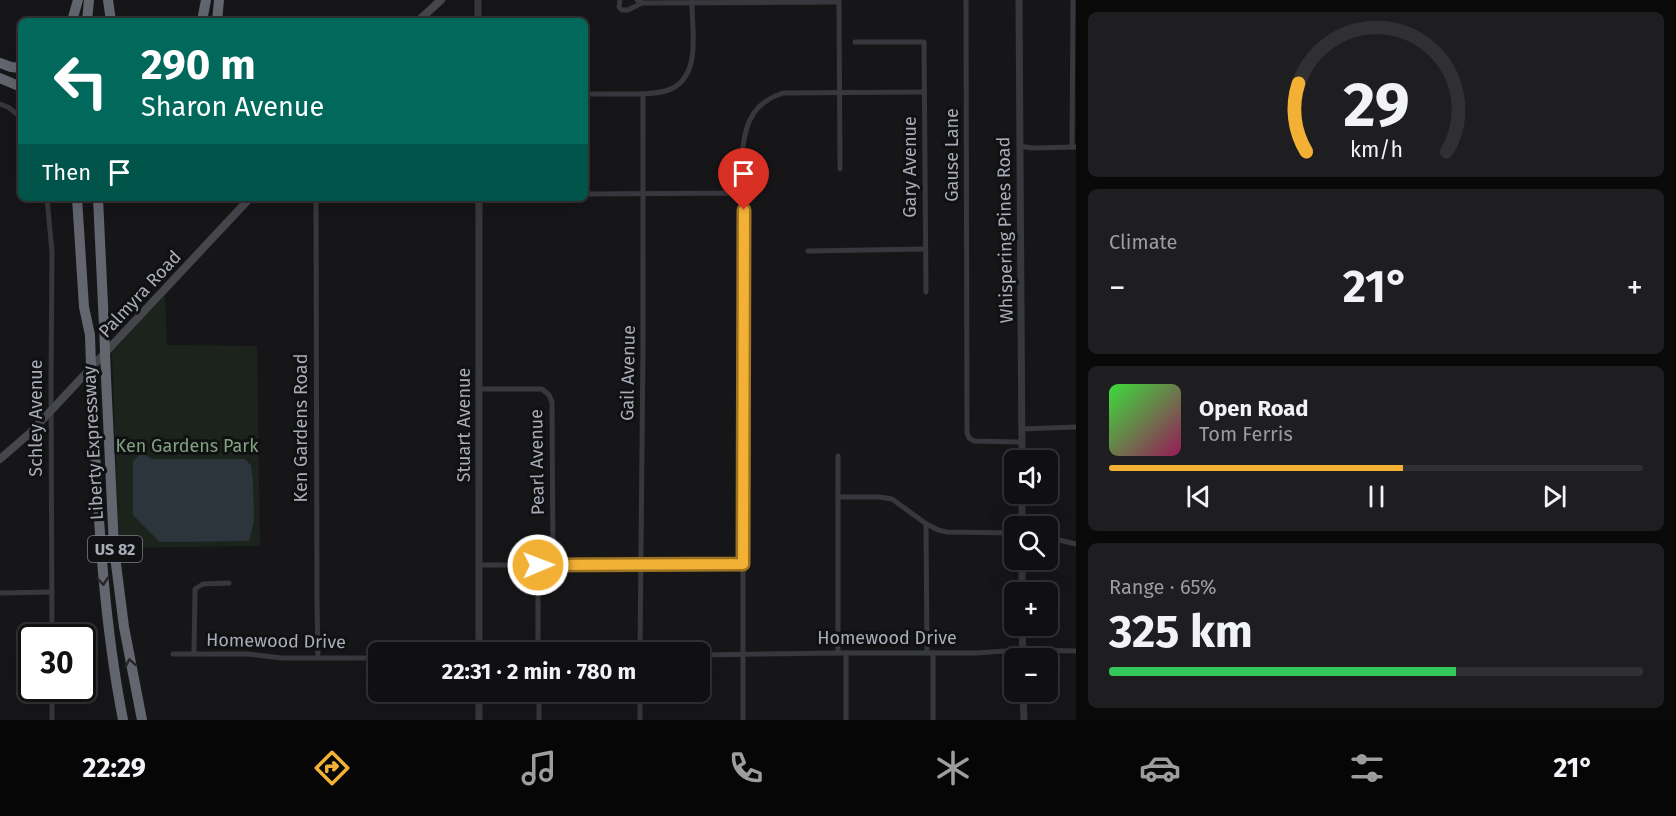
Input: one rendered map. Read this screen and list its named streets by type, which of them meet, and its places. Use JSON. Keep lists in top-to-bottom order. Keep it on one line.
{"streets":{"highway":["Liberty Expressway","US 82"],"main road":["Palmyra Road"],"street":["Gause Lane","Gary Avenue","Whispering Pines Road","Gail Avenue","Schley Avenue","Stuart Avenue","Ken Gardens Road","Pearl Avenue","Homewood Drive"]},"crossings":[["Gause Lane","Whispering Pines Road"],["Palmyra Road","Schley Avenue"],["Stuart Avenue","Pearl Avenue"],["Ken Gardens Road","Homewood Drive"]],"parks":["Ken Gardens Park"],"page":{"turn":["290 m","Sharon Avenue"],"then":"Then","tile":["Climate",["Range · 65%","325 km"]],"heat":["−","21°","+"],"song":["Open Road","Tom Ferris"],"map_buttons":["+","−"],"limit":"30","trip":"22:31 · 2 min · 780 m","tabs":["22:29","21°"],"gauge":["29","km/h"]}}
